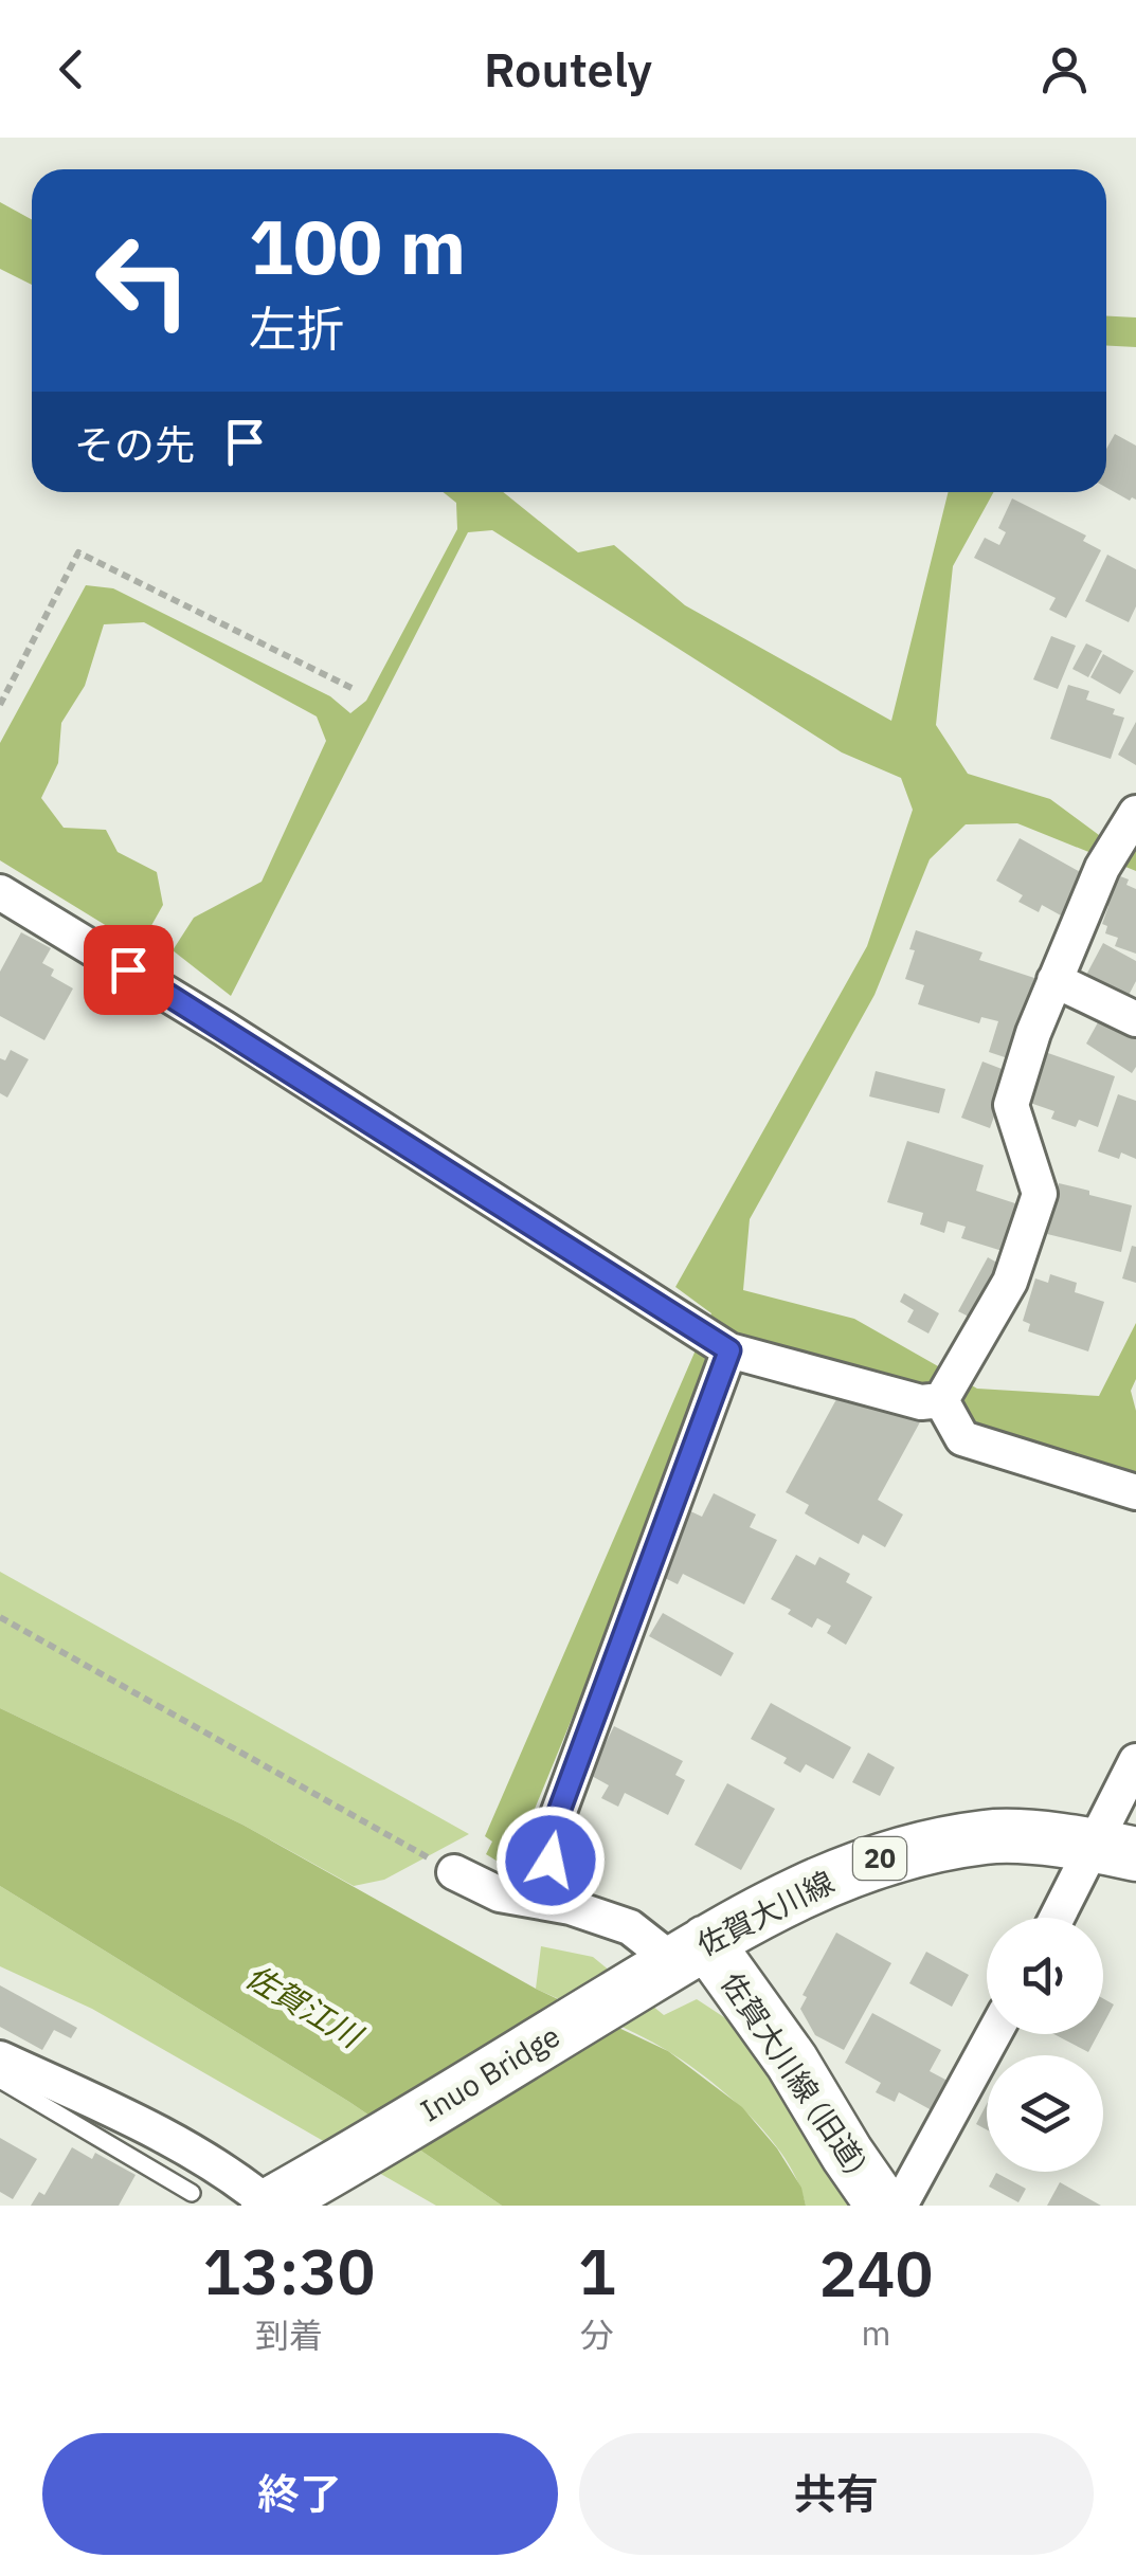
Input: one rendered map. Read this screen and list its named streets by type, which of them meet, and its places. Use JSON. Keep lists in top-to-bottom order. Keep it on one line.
{"streets":{"main road":["20","佐賀大川線","Inuo Bridge","佐賀大川線 (旧道)"]},"crossings":[["佐賀大川線","Inuo Bridge"],["佐賀大川線","佐賀大川線 (旧道)"],["Inuo Bridge","佐賀大川線 (旧道)"]],"water":["佐賀江川"],"page":{"header":"Routely","turn":["100 m","左折"],"then":"その先","eta":["13:30","到着","1","分","240","m"],"buttons":["終了","共有"]}}
